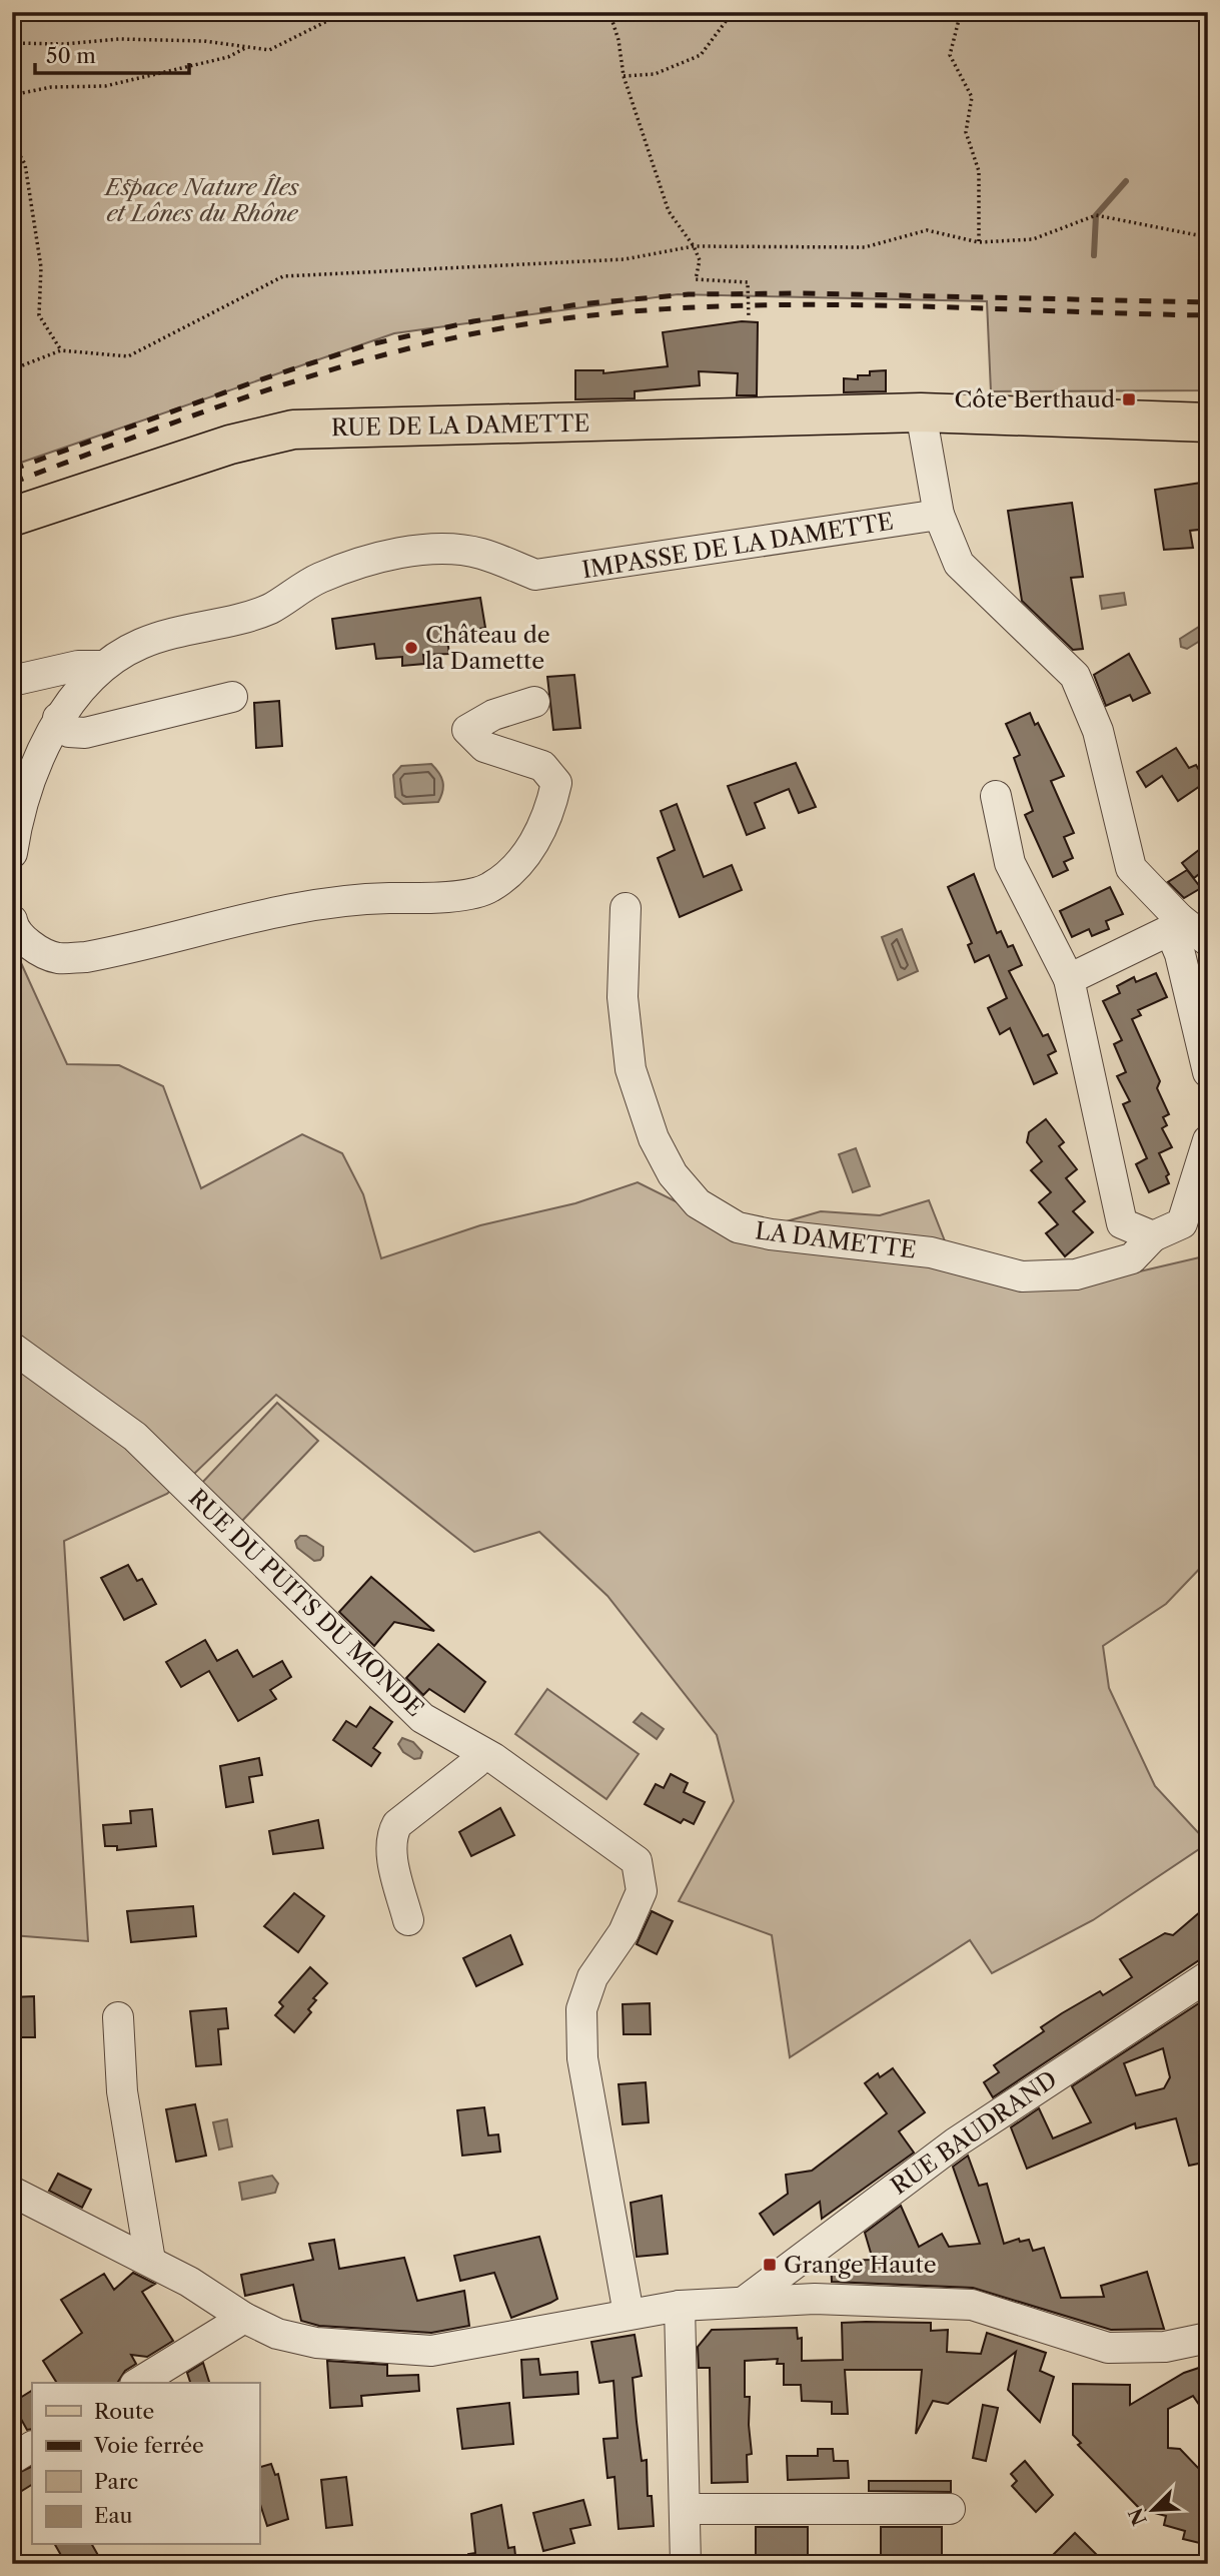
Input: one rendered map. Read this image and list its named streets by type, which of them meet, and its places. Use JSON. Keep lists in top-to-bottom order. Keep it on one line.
{"streets":{"main road":["RUE DE LA DAMETTE"],"street":["IMPASSE DE LA DAMETTE","LA DAMETTE","RUE DU PUITS DU MONDE","RUE BAUDRAND"]},"parks":["Espace Nature Îles et Lônes du Rhône"],"places":{"transit":["Côte Berthaud","Grange Haute"],"other":["Château de la Damette"]},"legend":["Route","Voie ferrée","Parc","Eau"],"scale_bar":"50 m","north":"bottom left"}
